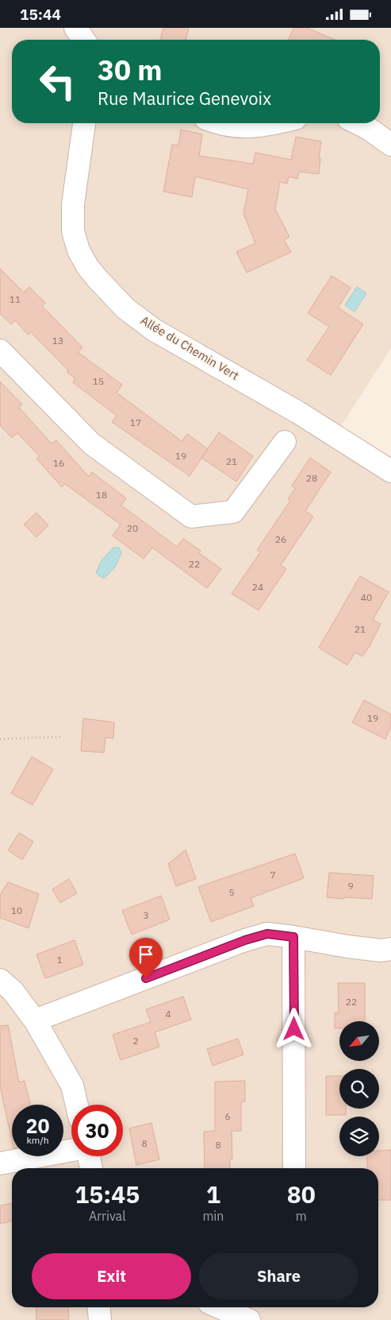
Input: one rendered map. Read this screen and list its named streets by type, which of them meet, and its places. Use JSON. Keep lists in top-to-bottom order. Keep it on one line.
{"streets":{"street":["Allée du Chemin Vert"]},"house_numbers":["11","13","15","17","19","21","16","28","18","20","26","22","24","40","21","19","7","9","5","10","3","1","22","4","2","6","8","8"],"north":"bottom left","page":{"status":"15:44","turn":["30 m","Rue Maurice Genevoix"],"speed":"20 km/h","limit":"30","eta":["15:45","Arrival","1","min","80","m"],"buttons":["Exit","Share"]}}
